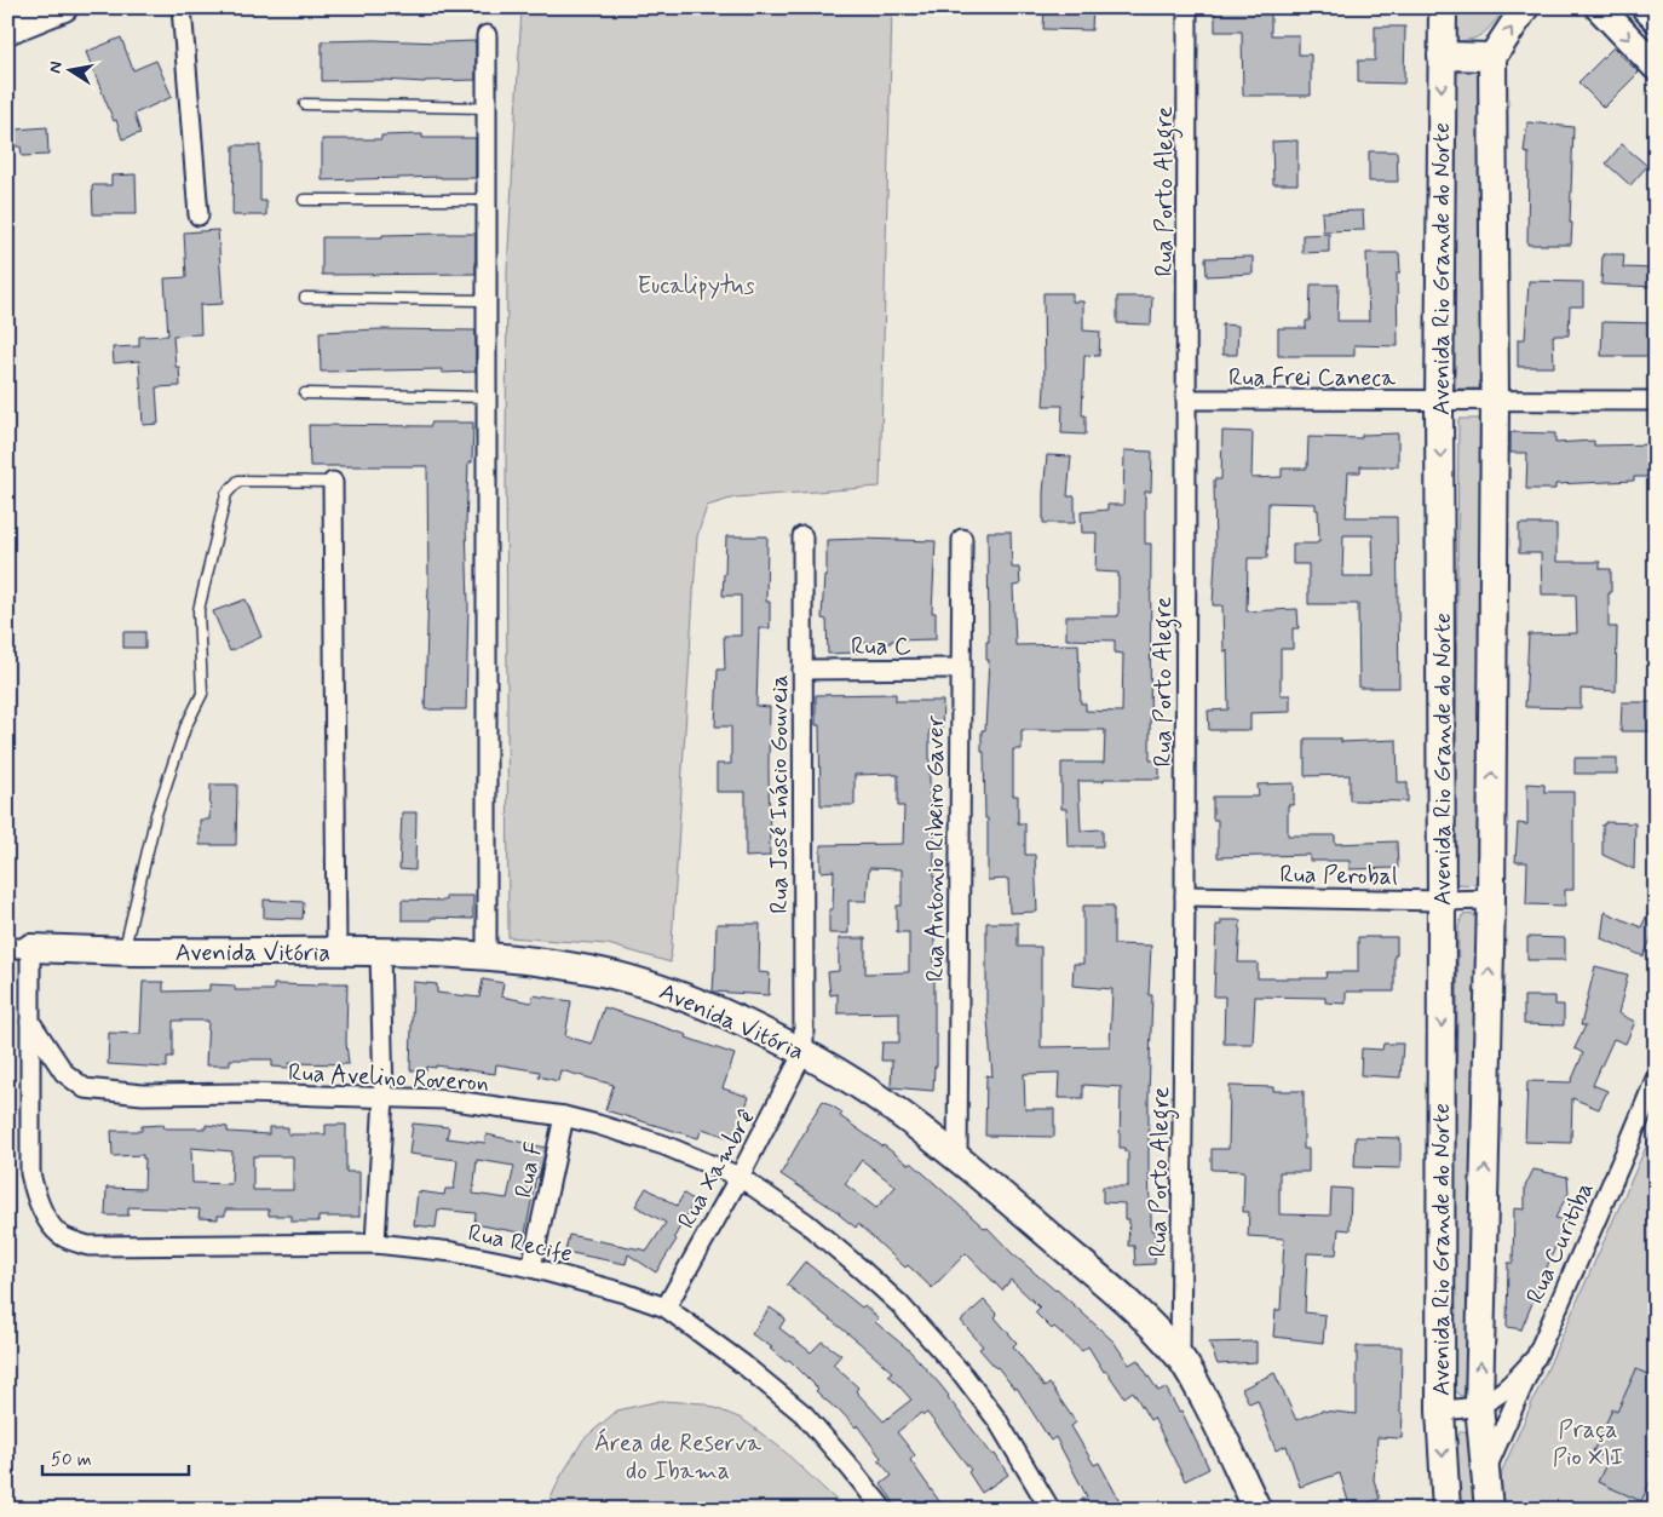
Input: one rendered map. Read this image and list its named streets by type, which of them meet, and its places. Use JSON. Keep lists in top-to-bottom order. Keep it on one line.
{"streets":{"main road":["Avenida Rio Grande do Norte","Avenida Vitória"],"street":["Rua Porto Alegre","Rua Frei Caneca","Rua C","Rua José Inácio Gouveia","Rua Antonio Ribeiro Gaver","Rua Perobal","Rua Avelino Roveron","Rua Xambrê","Rua F","Rua Recife","Rua Curitiba"]},"crossings":[["Rua Porto Alegre","Rua Frei Caneca"],["Rua Porto Alegre","Rua Perobal"],["Rua Porto Alegre","Avenida Vitória"],["Avenida Rio Grande do Norte","Rua Frei Caneca"],["Avenida Rio Grande do Norte","Rua Perobal"],["Avenida Rio Grande do Norte","Rua Curitiba"],["Rua C","Rua José Inácio Gouveia"],["Rua C","Rua Antonio Ribeiro Gaver"],["Rua José Inácio Gouveia","Avenida Vitória"],["Rua José Inácio Gouveia","Rua Xambrê"],["Rua Antonio Ribeiro Gaver","Avenida Vitória"],["Avenida Vitória","Rua Xambrê"],["Rua Avelino Roveron","Rua Xambrê"],["Rua Avelino Roveron","Rua F"],["Rua Avelino Roveron","Rua Recife"],["Rua Xambrê","Rua Recife"],["Rua F","Rua Recife"]],"parks":["Eucalipytus","Praça Pio XII","Área de Reserva do Ibama"],"scale_bar":"50 m","north":"left"}
